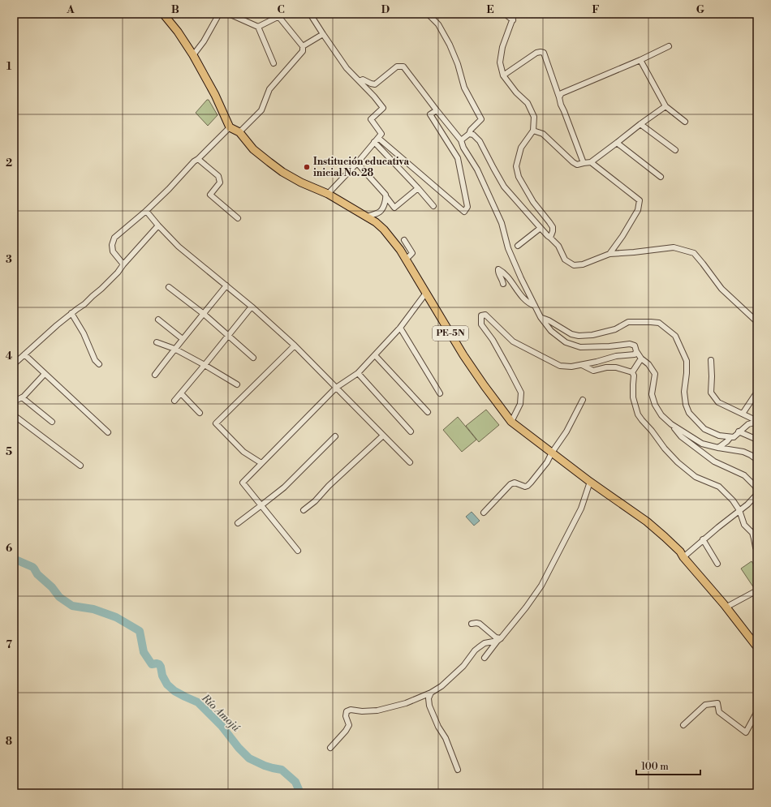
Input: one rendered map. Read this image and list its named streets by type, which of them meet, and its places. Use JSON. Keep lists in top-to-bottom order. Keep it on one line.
{"streets":{"highway":["PE-5N"]},"water":["Río Amojú"],"places":["Institución educativa inicial No. 28"],"scale_bar":"100 m","grid":{"columns":["A","B","C","D","E","F","G"],"rows":["1","2","3","4","5","6","7","8"]}}
